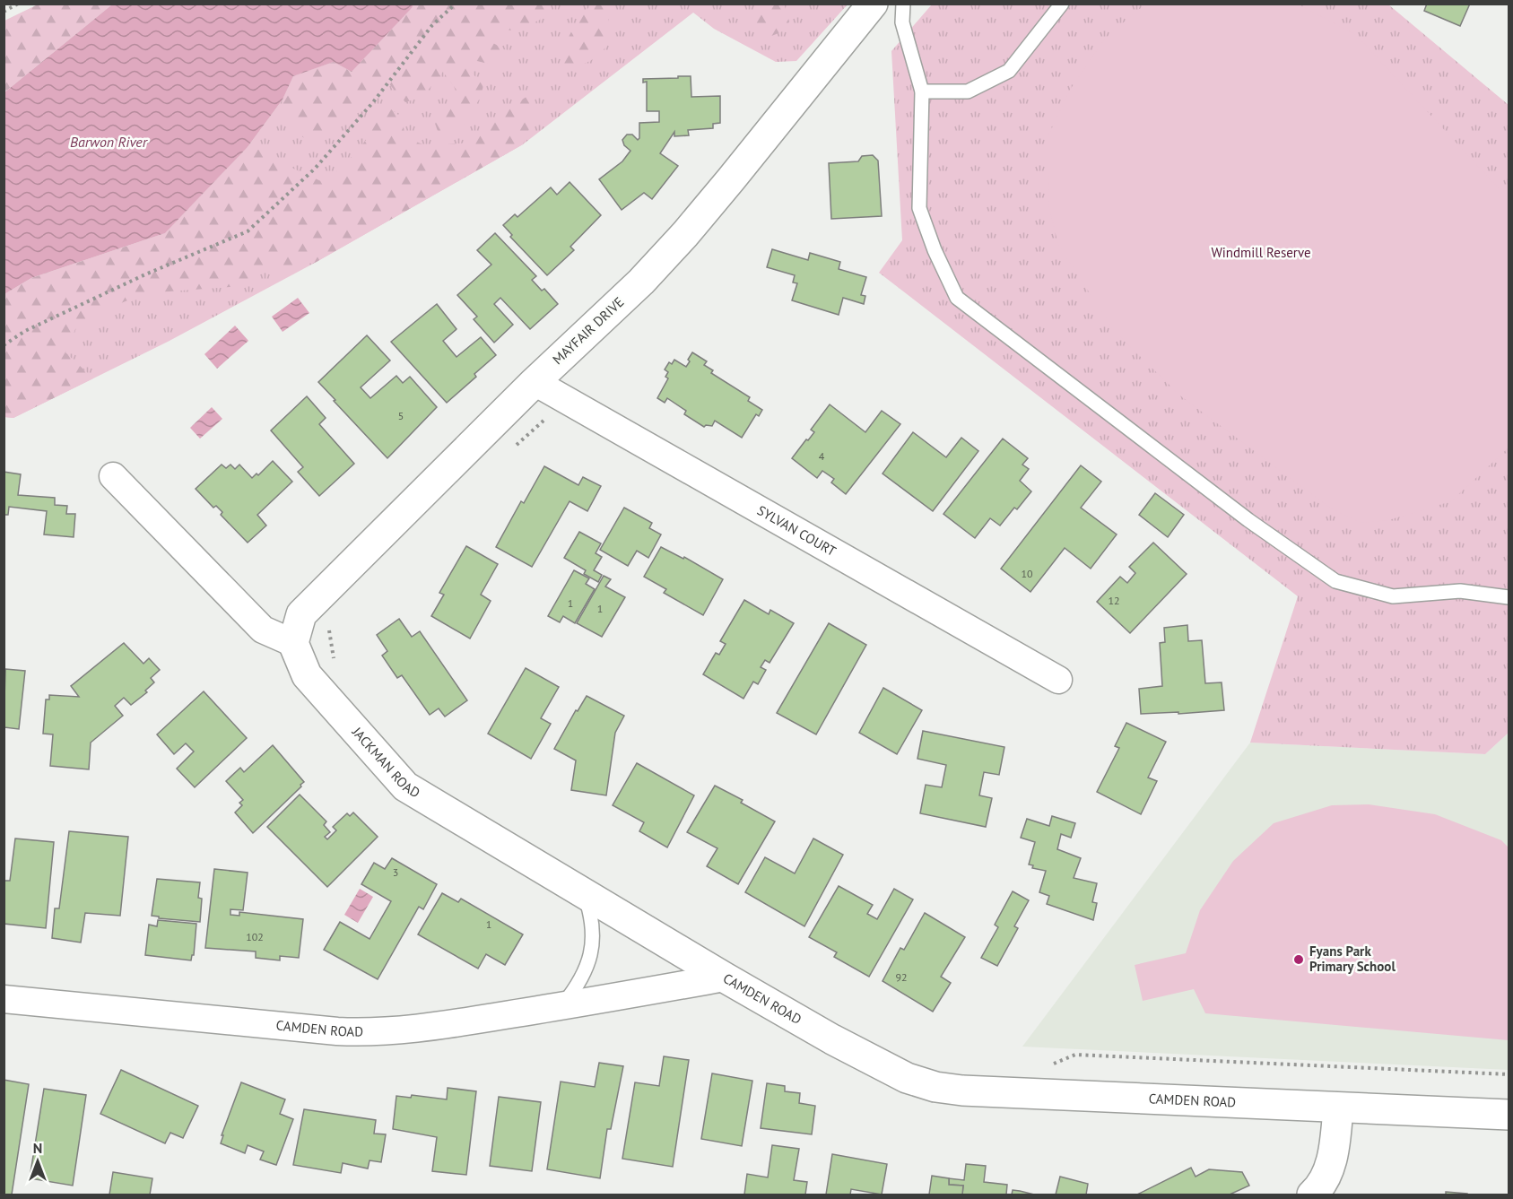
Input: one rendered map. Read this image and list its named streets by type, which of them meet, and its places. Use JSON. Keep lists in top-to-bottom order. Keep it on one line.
{"streets":{"street":["MAYFAIR DRIVE","SYLVAN COURT","JACKMAN ROAD","CAMDEN ROAD"]},"crossings":[["MAYFAIR DRIVE","SYLVAN COURT"],["MAYFAIR DRIVE","JACKMAN ROAD"],["JACKMAN ROAD","CAMDEN ROAD"]],"water":["Barwon River"],"parks":["Windmill Reserve"],"places":["Fyans Park Primary School"],"house_numbers":["5","4","10","12","1","1","3","1","102","92"],"north":"top"}
